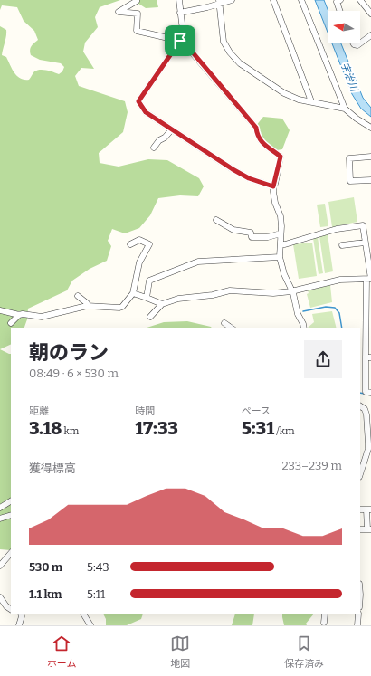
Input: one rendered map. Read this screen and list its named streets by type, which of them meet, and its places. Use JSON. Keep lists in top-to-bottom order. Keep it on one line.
{"water":["宇治川"],"north":"left","page":{"heading":["朝のラン","08:49 · 6 × 530 m"],"stats":[["距離","3.18 km"],["時間","17:33"],["ペース","5:31 /km"]],"chart":["獲得標高","233–239 m"],"list":[{"name":"530 m","note":"5:43"},{"name":"1.1 km","note":"5:11"}],"tabs":["ホーム","地図","保存済み"]}}
